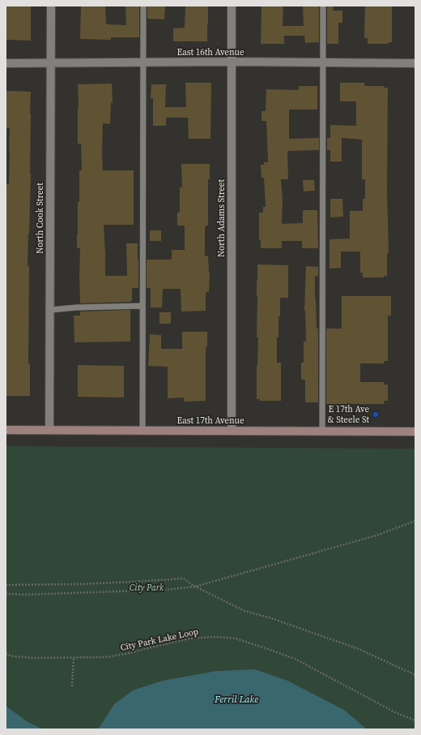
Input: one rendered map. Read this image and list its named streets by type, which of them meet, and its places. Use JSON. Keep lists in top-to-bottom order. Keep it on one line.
{"streets":{"main road":["East 17th Avenue"],"street":["East 16th Avenue","North Cook Street","North Adams Street"],"path":["City Park Lake Loop"]},"crossings":[["East 16th Avenue","North Cook Street"],["East 16th Avenue","North Adams Street"],["North Cook Street","East 17th Avenue"],["North Adams Street","East 17th Avenue"]],"water":["Ferril Lake"],"parks":["City Park"],"places":["E 17th Ave & Steele St"]}
